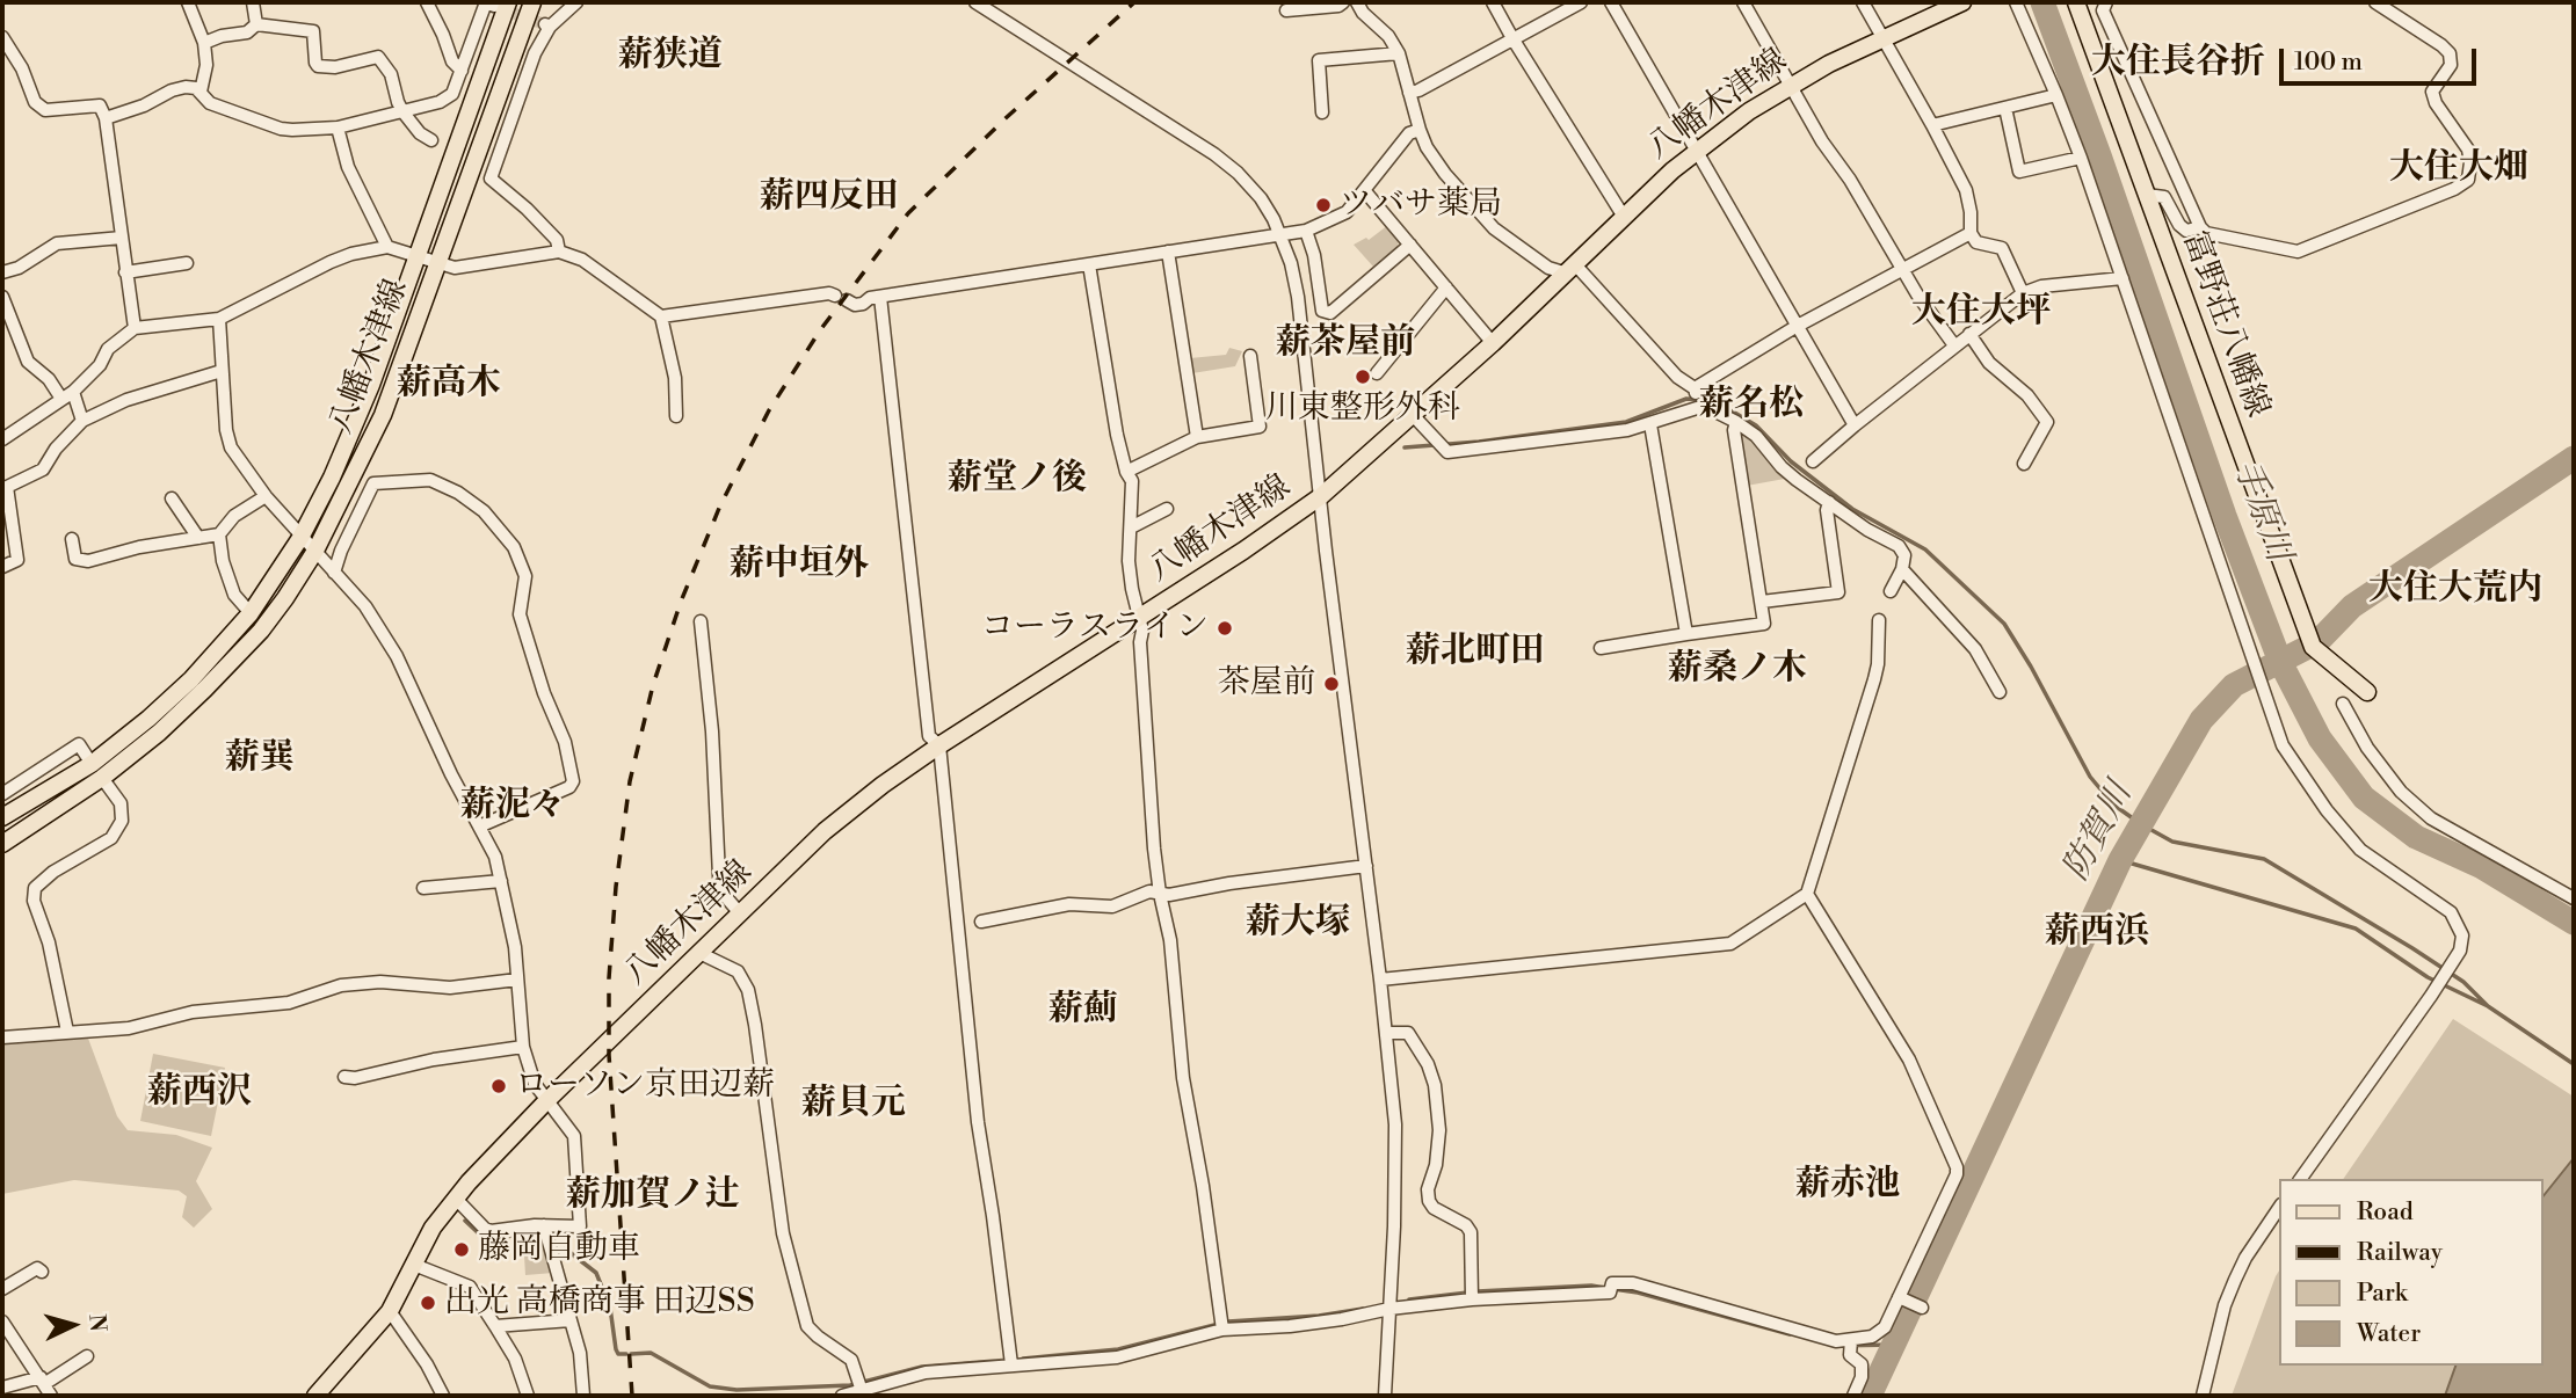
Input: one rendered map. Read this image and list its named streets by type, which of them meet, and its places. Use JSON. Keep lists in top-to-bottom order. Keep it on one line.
{"streets":{"main road":["八幡木津線","富野荘八幡線"]},"districts":["薪狭道","大住長谷折","大住大畑","薪四反田","大住大坪","薪茶屋前","薪高木","薪名松","薪堂ノ後","薪中垣外","大住大荒内","薪北町田","薪桑ノ木","薪巽","薪泥々","薪大塚","薪西浜","薪薊","薪西沢","薪貝元","薪赤池","薪加賀ノ辻"],"water":["手原川","防賀川"],"places":["ツバサ薬局","川東整形外科","コーラスライン","茶屋前","ローソン京田辺薪","藤岡自動車","出光 高橋商事 田辺SS"],"legend":["Road","Railway","Park","Water"],"scale_bar":"100 m","north":"right"}
